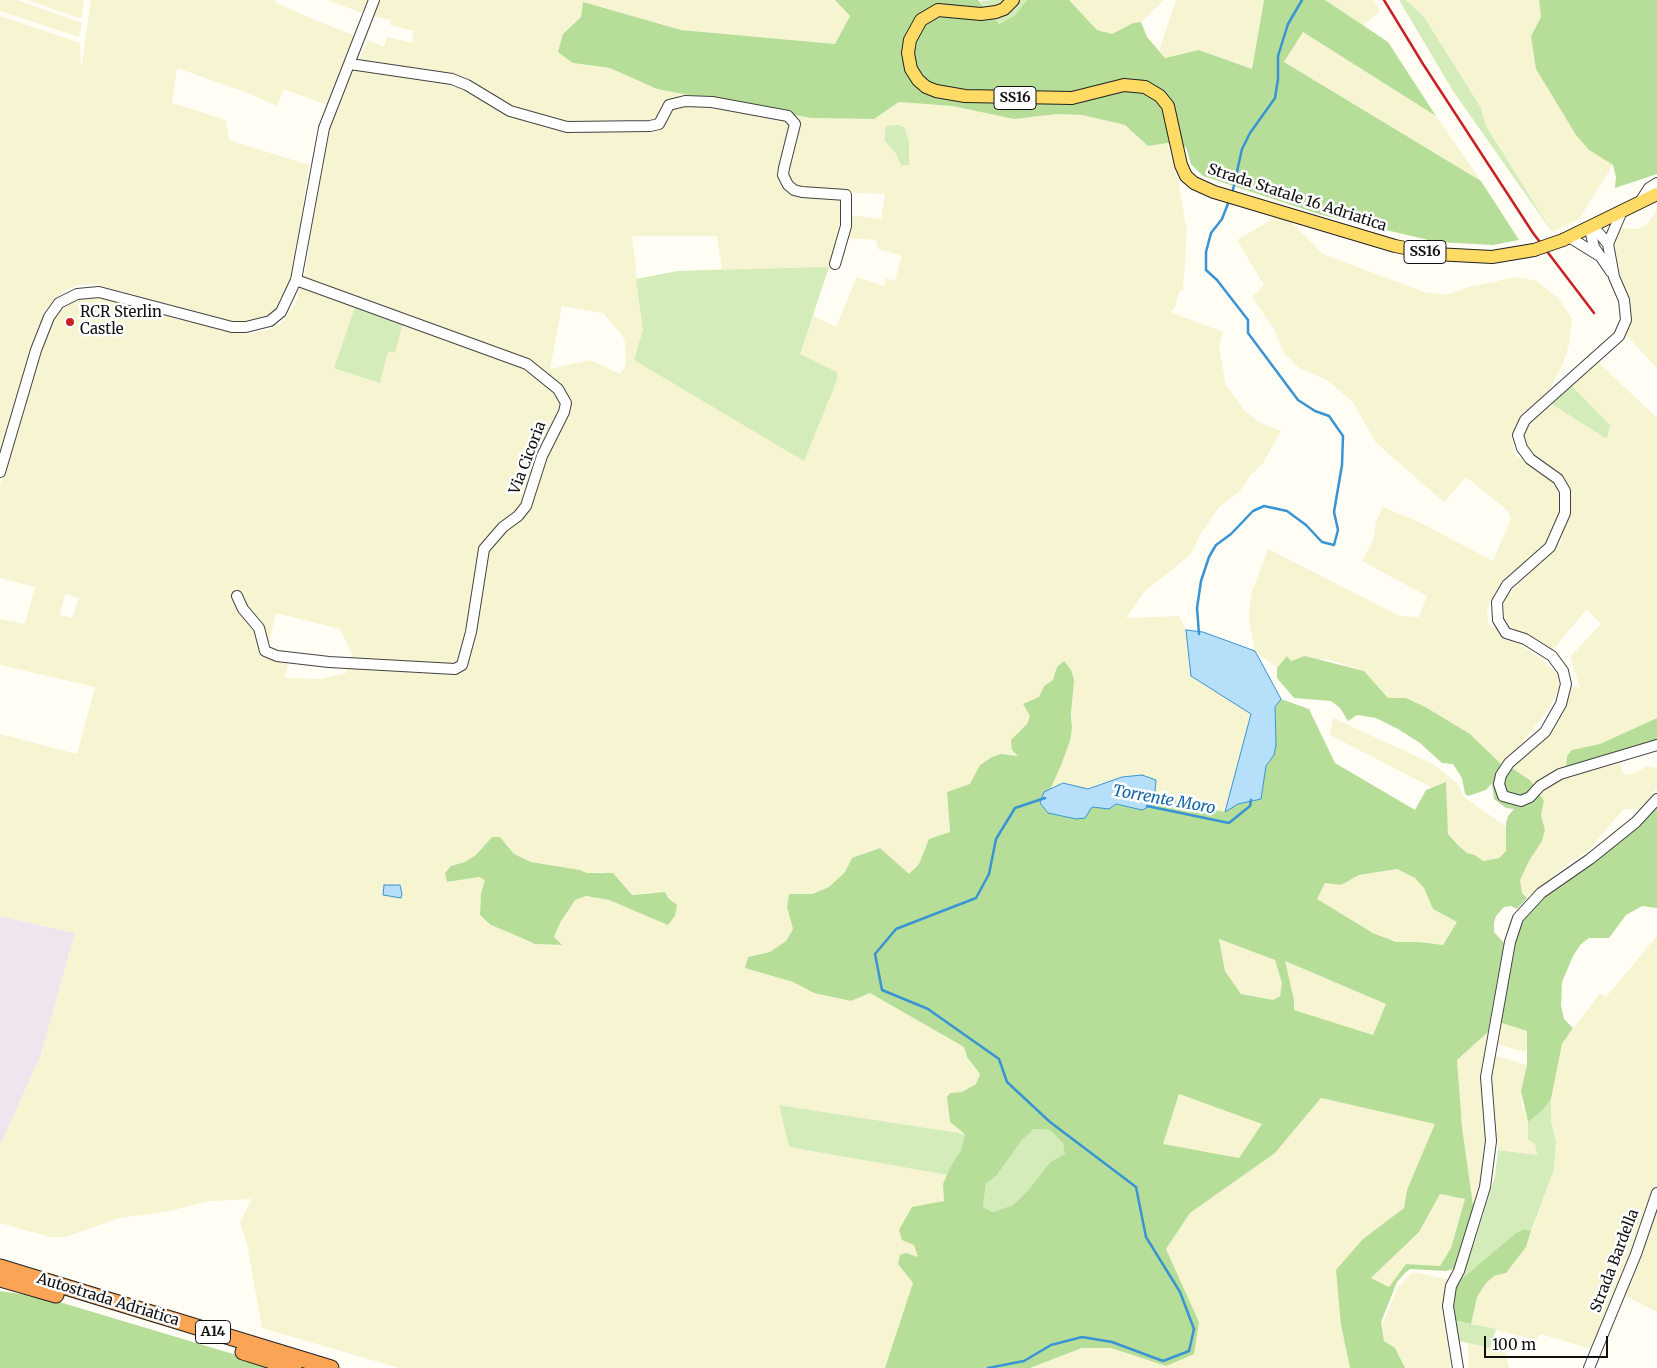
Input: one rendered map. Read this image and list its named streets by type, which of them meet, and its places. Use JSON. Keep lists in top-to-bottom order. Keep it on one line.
{"streets":{"highway":["Autostrada Adriatica","A14"],"main road":["SS16","Strada Statale 16 Adriatica"],"street":["Via Cicoria","Strada Bardella"]},"crossings":[["SS16","Strada Statale 16 Adriatica"]],"water":["Torrente Moro"],"places":["RCR Sterlin Castle"],"scale_bar":"100 m"}
